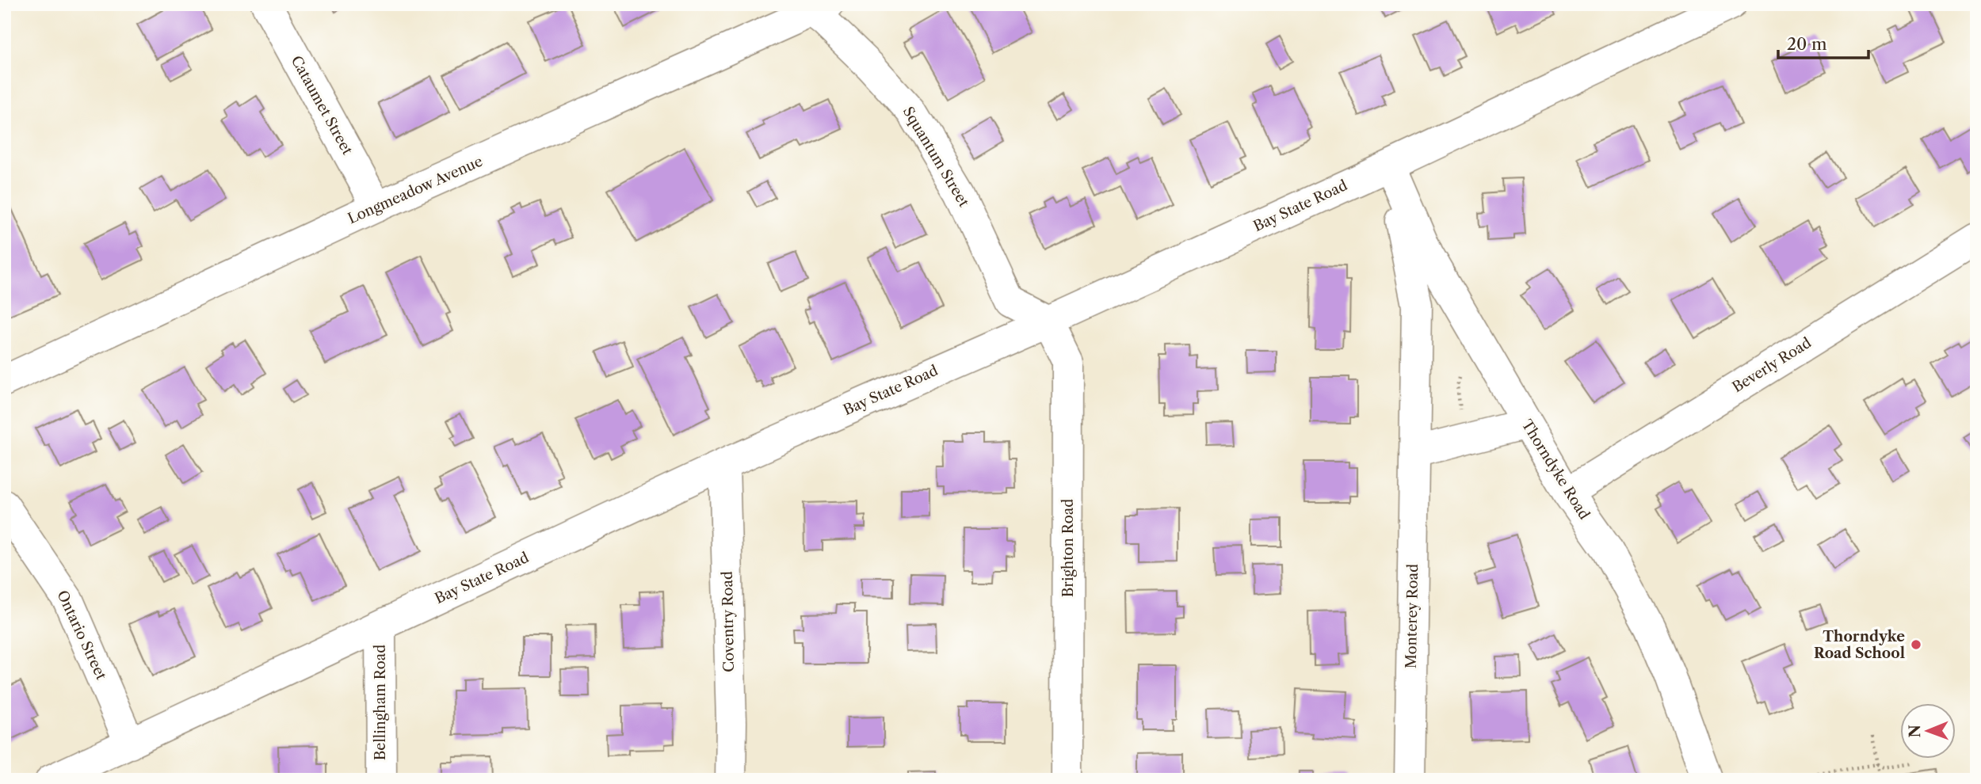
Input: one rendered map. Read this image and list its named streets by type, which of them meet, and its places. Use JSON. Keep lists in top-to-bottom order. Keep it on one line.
{"streets":{"street":["Cataumet Street","Squantum Street","Longmeadow Avenue","Bay State Road","Beverly Road","Thorndyke Road","Brighton Road","Monterey Road","Coventry Road","Ontario Street","Bellingham Road"]},"crossings":[["Cataumet Street","Longmeadow Avenue"],["Squantum Street","Longmeadow Avenue"],["Squantum Street","Bay State Road"],["Squantum Street","Brighton Road"],["Bay State Road","Thorndyke Road"],["Bay State Road","Brighton Road"],["Bay State Road","Monterey Road"],["Bay State Road","Coventry Road"],["Bay State Road","Ontario Street"],["Bay State Road","Bellingham Road"],["Beverly Road","Thorndyke Road"],["Thorndyke Road","Monterey Road"]],"places":["Thorndyke Road School"],"scale_bar":"20 m","north":"left"}
